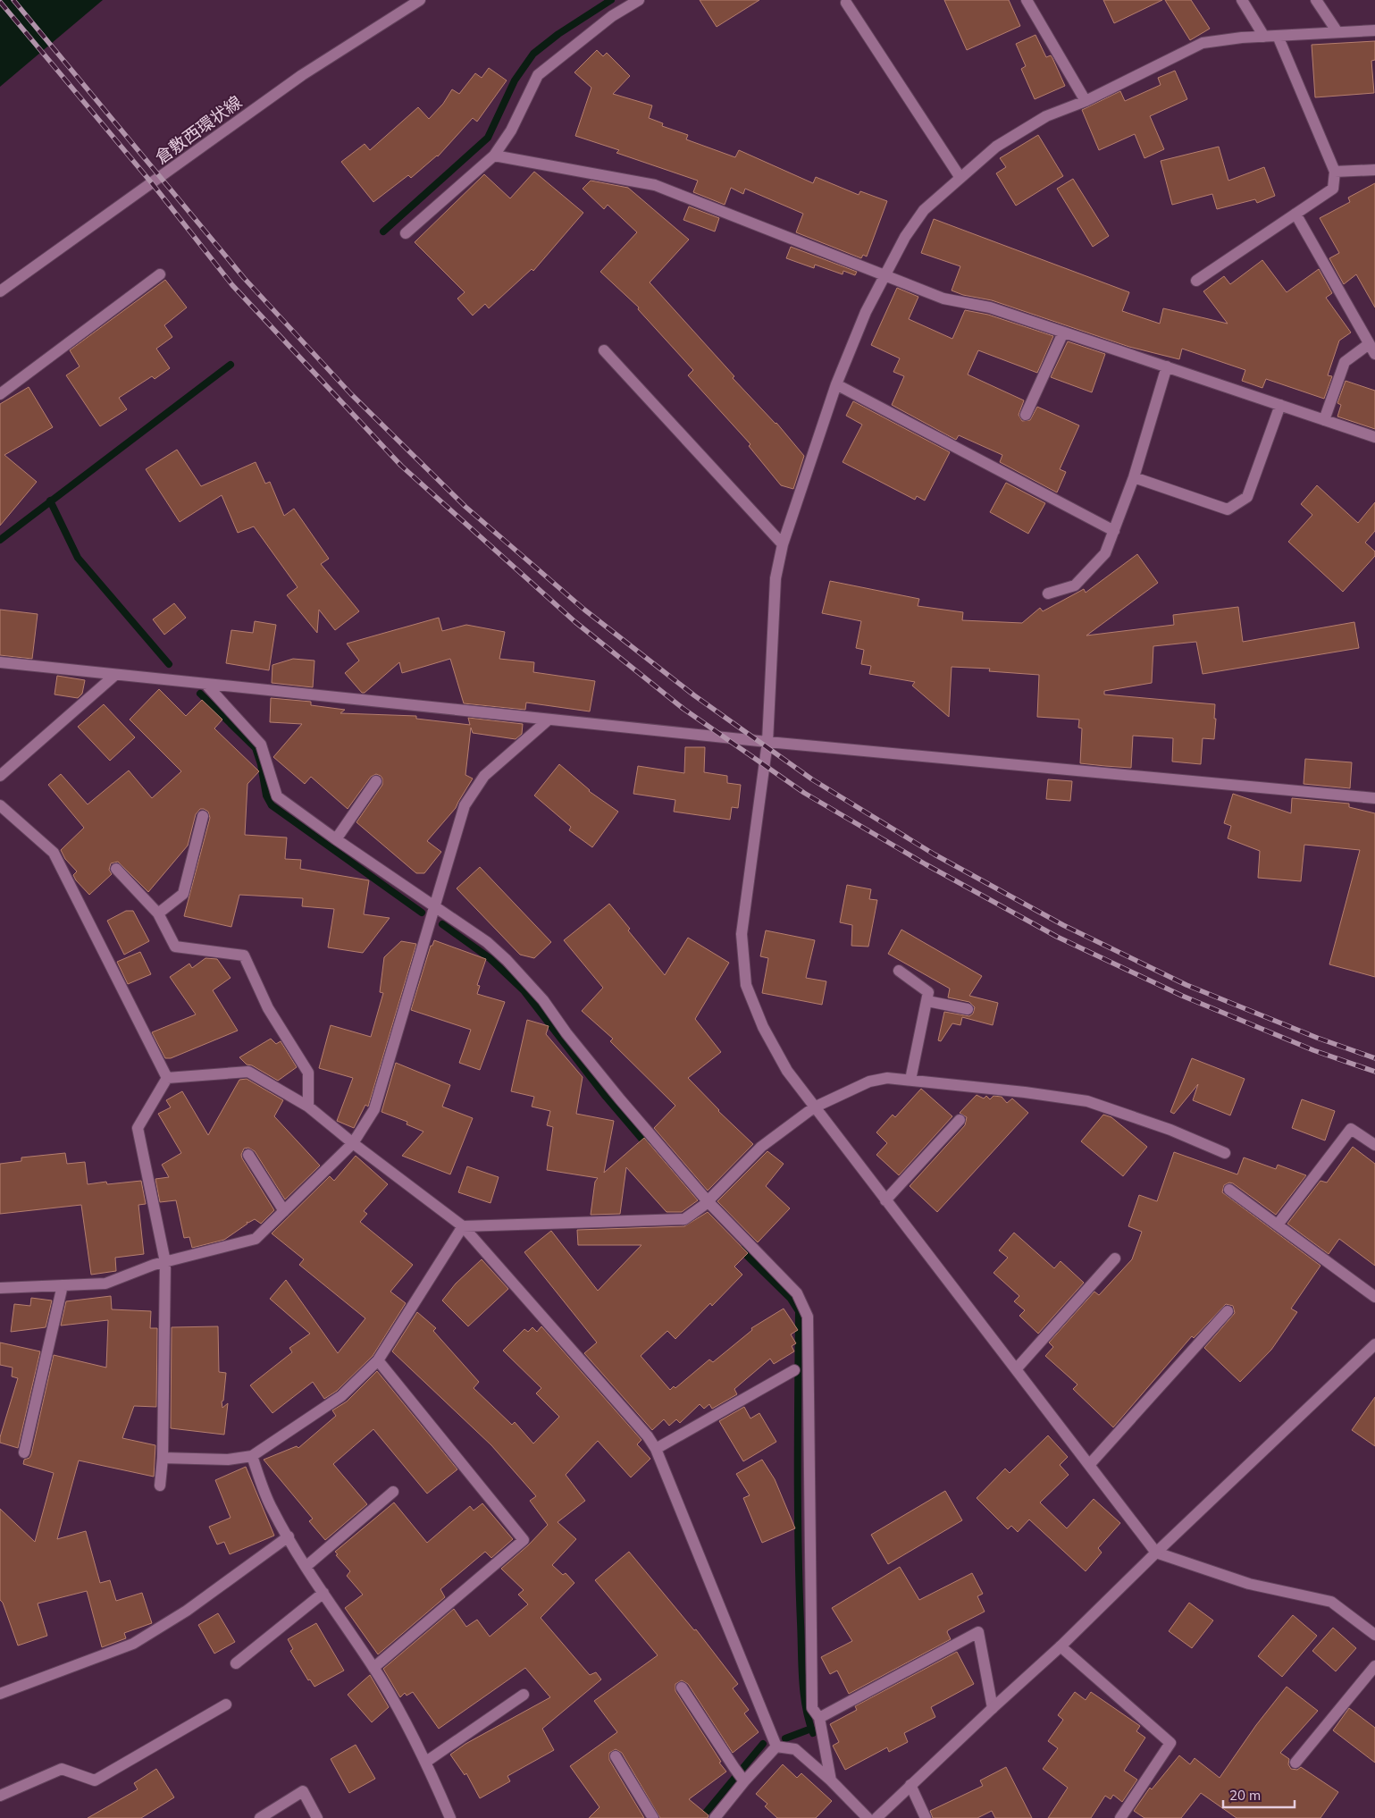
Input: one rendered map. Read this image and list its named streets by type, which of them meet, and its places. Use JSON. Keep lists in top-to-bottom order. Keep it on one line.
{"streets":{"street":["倉敷西環状線"]},"scale_bar":"20 m"}
